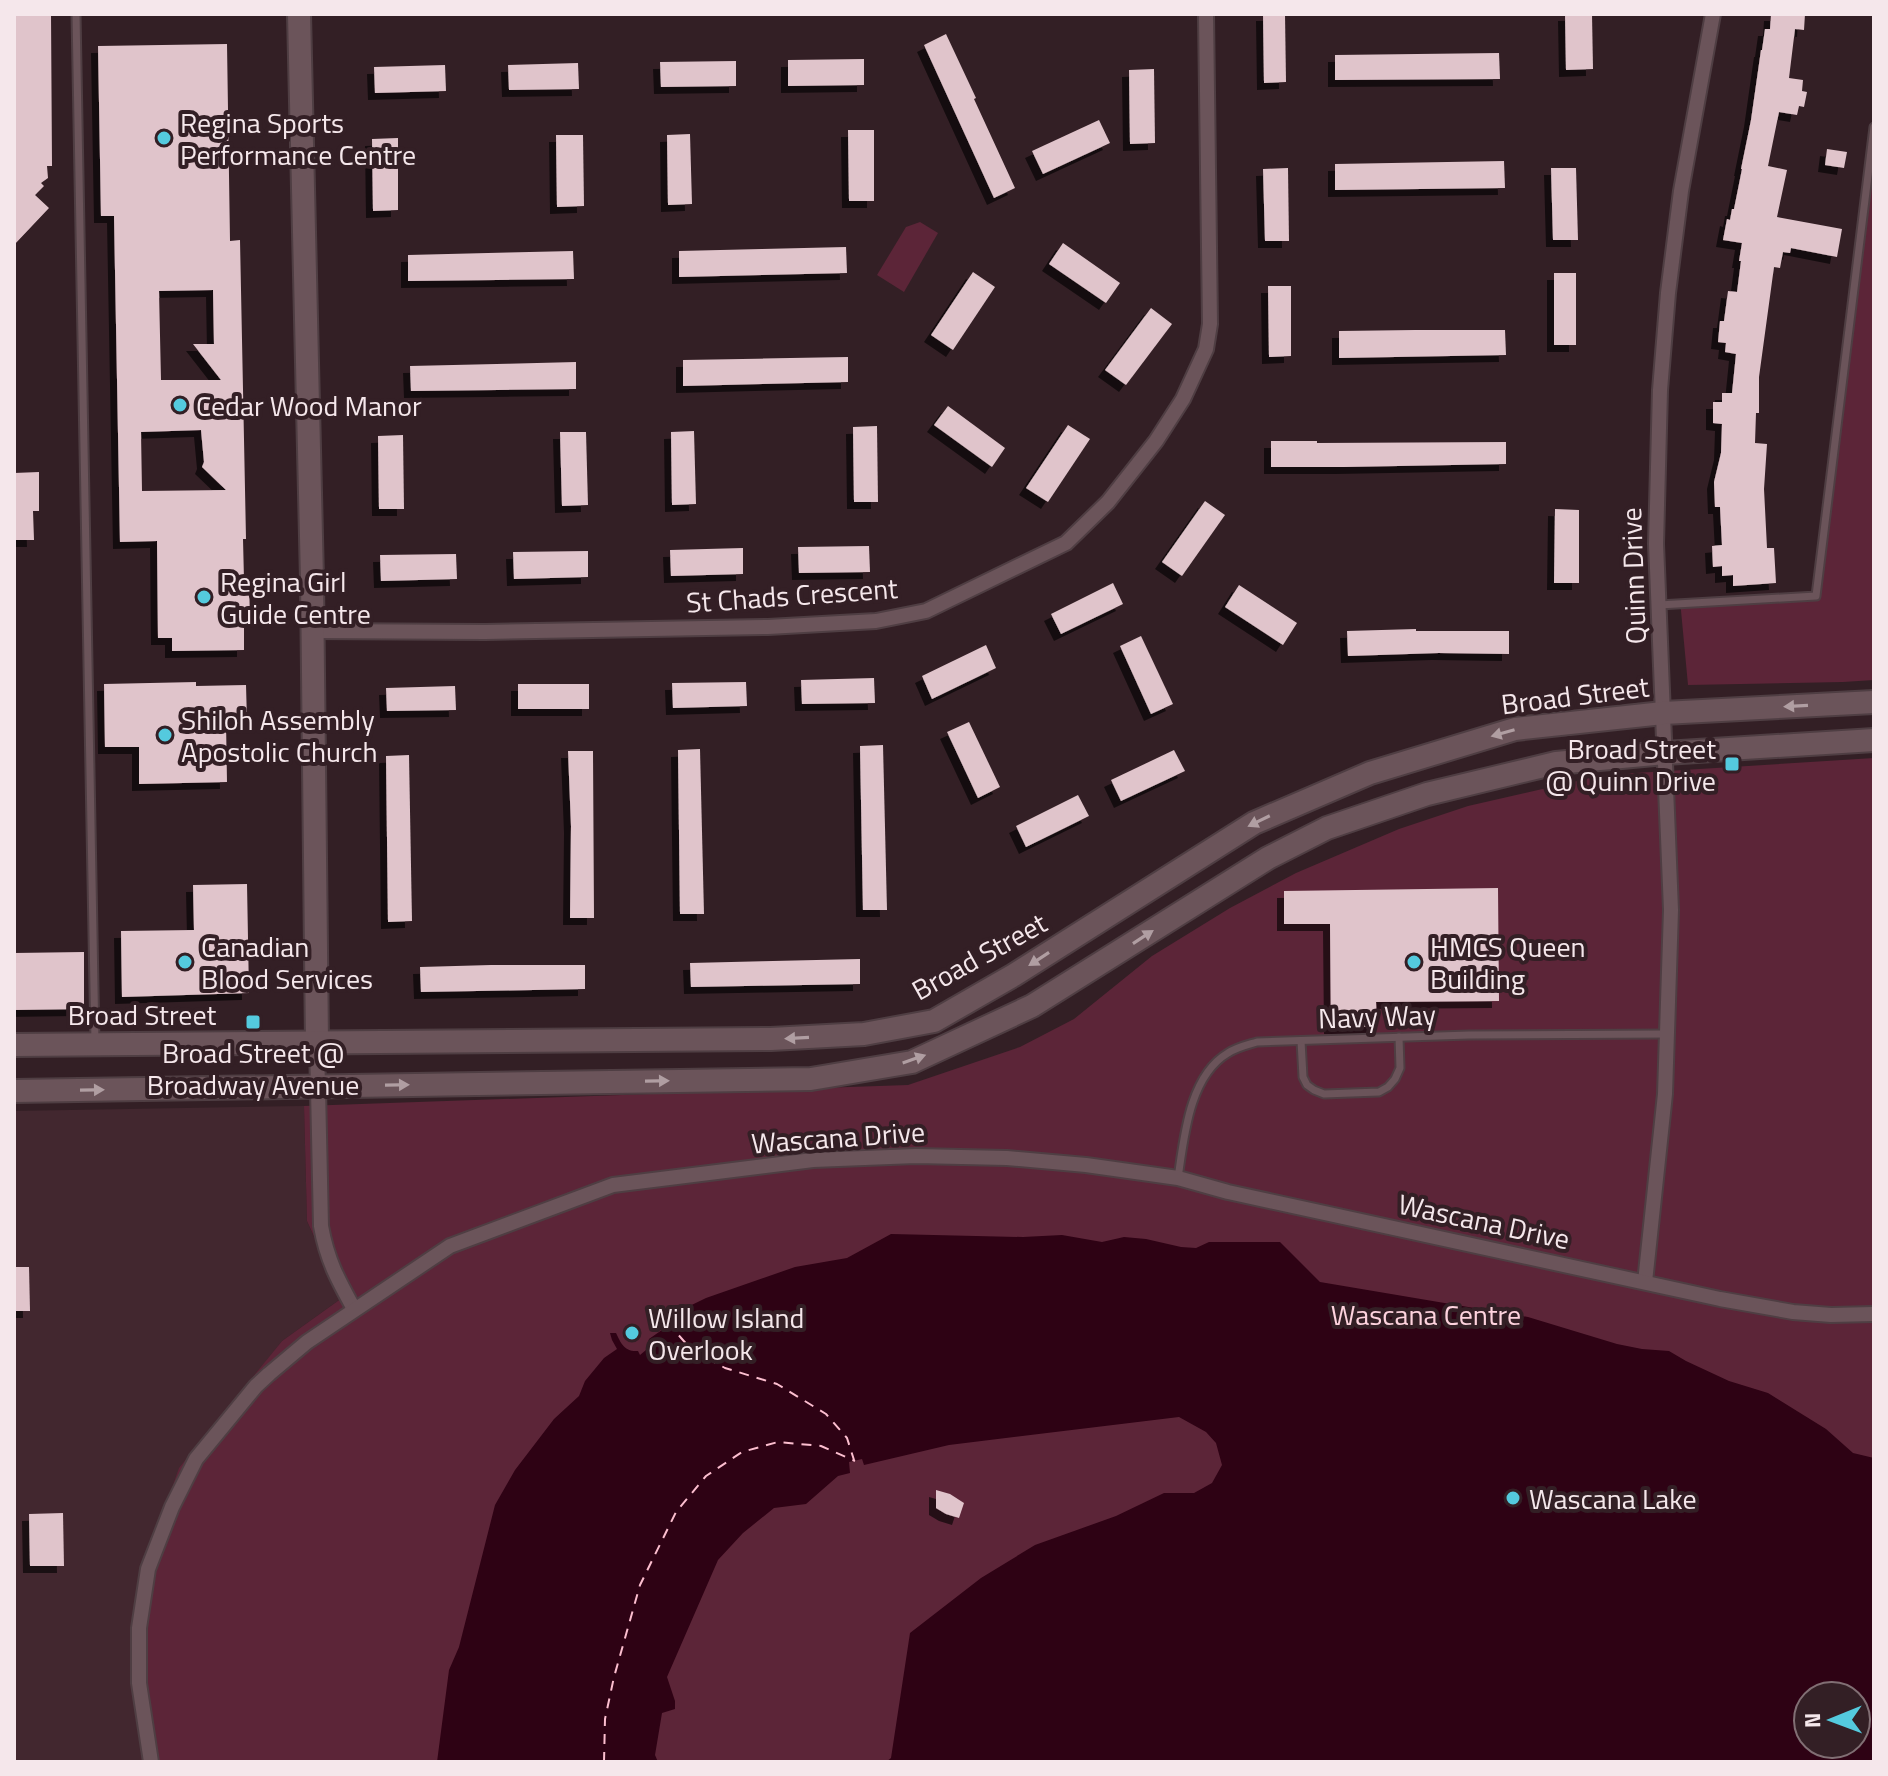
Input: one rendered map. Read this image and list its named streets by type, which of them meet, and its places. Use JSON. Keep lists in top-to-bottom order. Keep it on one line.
{"streets":{"main road":["Broad Street"],"street":["Quinn Drive","St Chads Crescent","Wascana Drive"],"lane":["Navy Way"]},"crossings":[["Quinn Drive","Broad Street"],["Quinn Drive","Navy Way"],["Quinn Drive","Wascana Drive"],["Navy Way","Wascana Drive"]],"parks":["Wascana Centre"],"places":{"other":["Regina Sports Performance Centre","Cedar Wood Manor","Regina Girl Guide Centre","Shiloh Assembly Apostolic Church","Canadian Blood Services","HMCS Queen Building","Willow Island Overlook","Wascana Lake"],"transit":["Broad Street @ Quinn Drive","Broad Street @ Broadway Avenue"]},"north":"left"}
